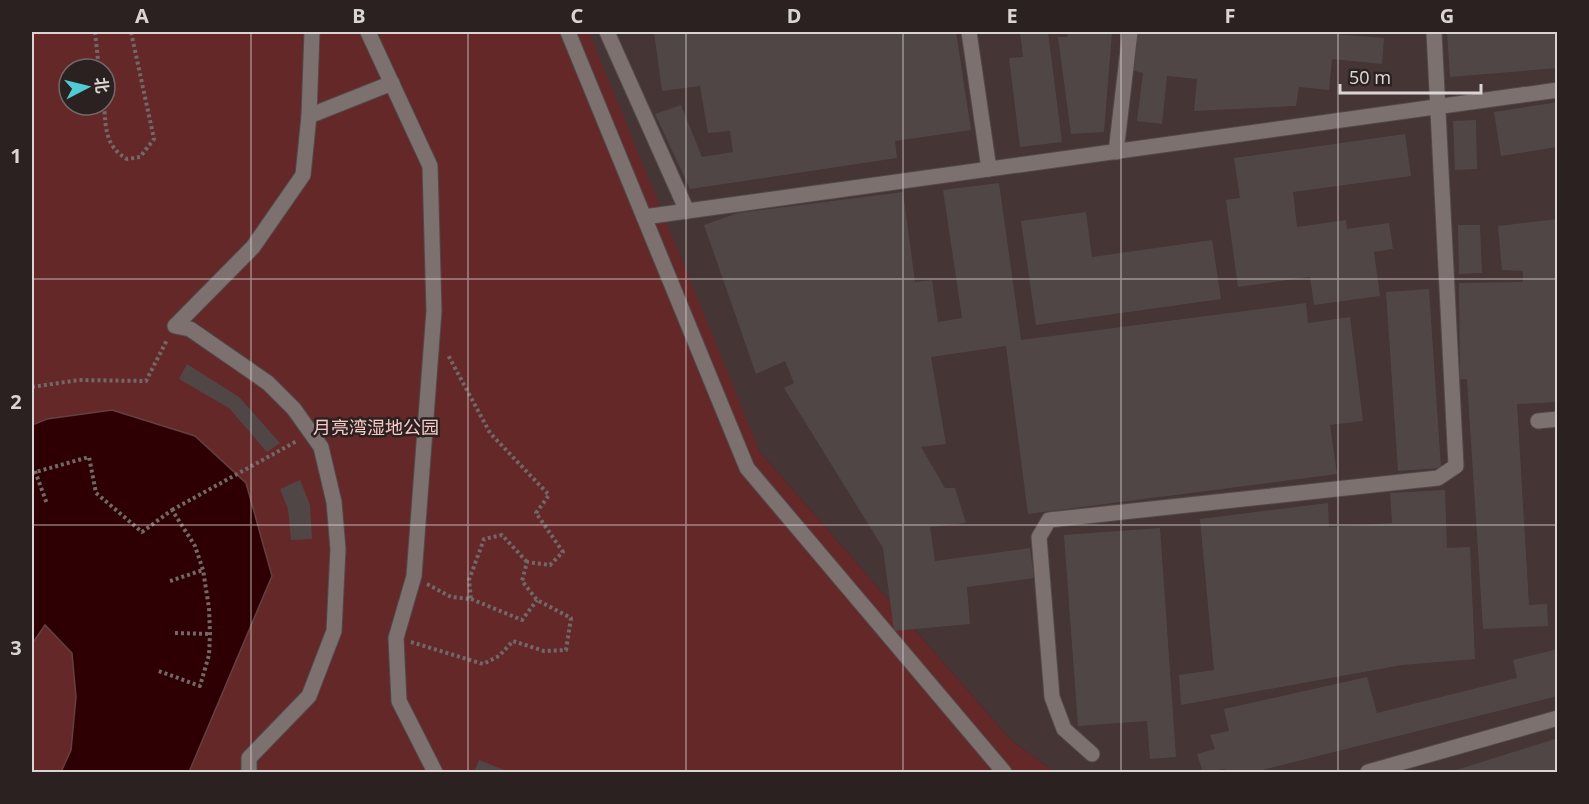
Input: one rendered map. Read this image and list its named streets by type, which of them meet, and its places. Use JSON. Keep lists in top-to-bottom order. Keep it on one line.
{"parks":["月亮湾湿地公园"],"scale_bar":"50 m","north":"right","grid":{"columns":["A","B","C","D","E","F","G"],"rows":["1","2","3"]}}
